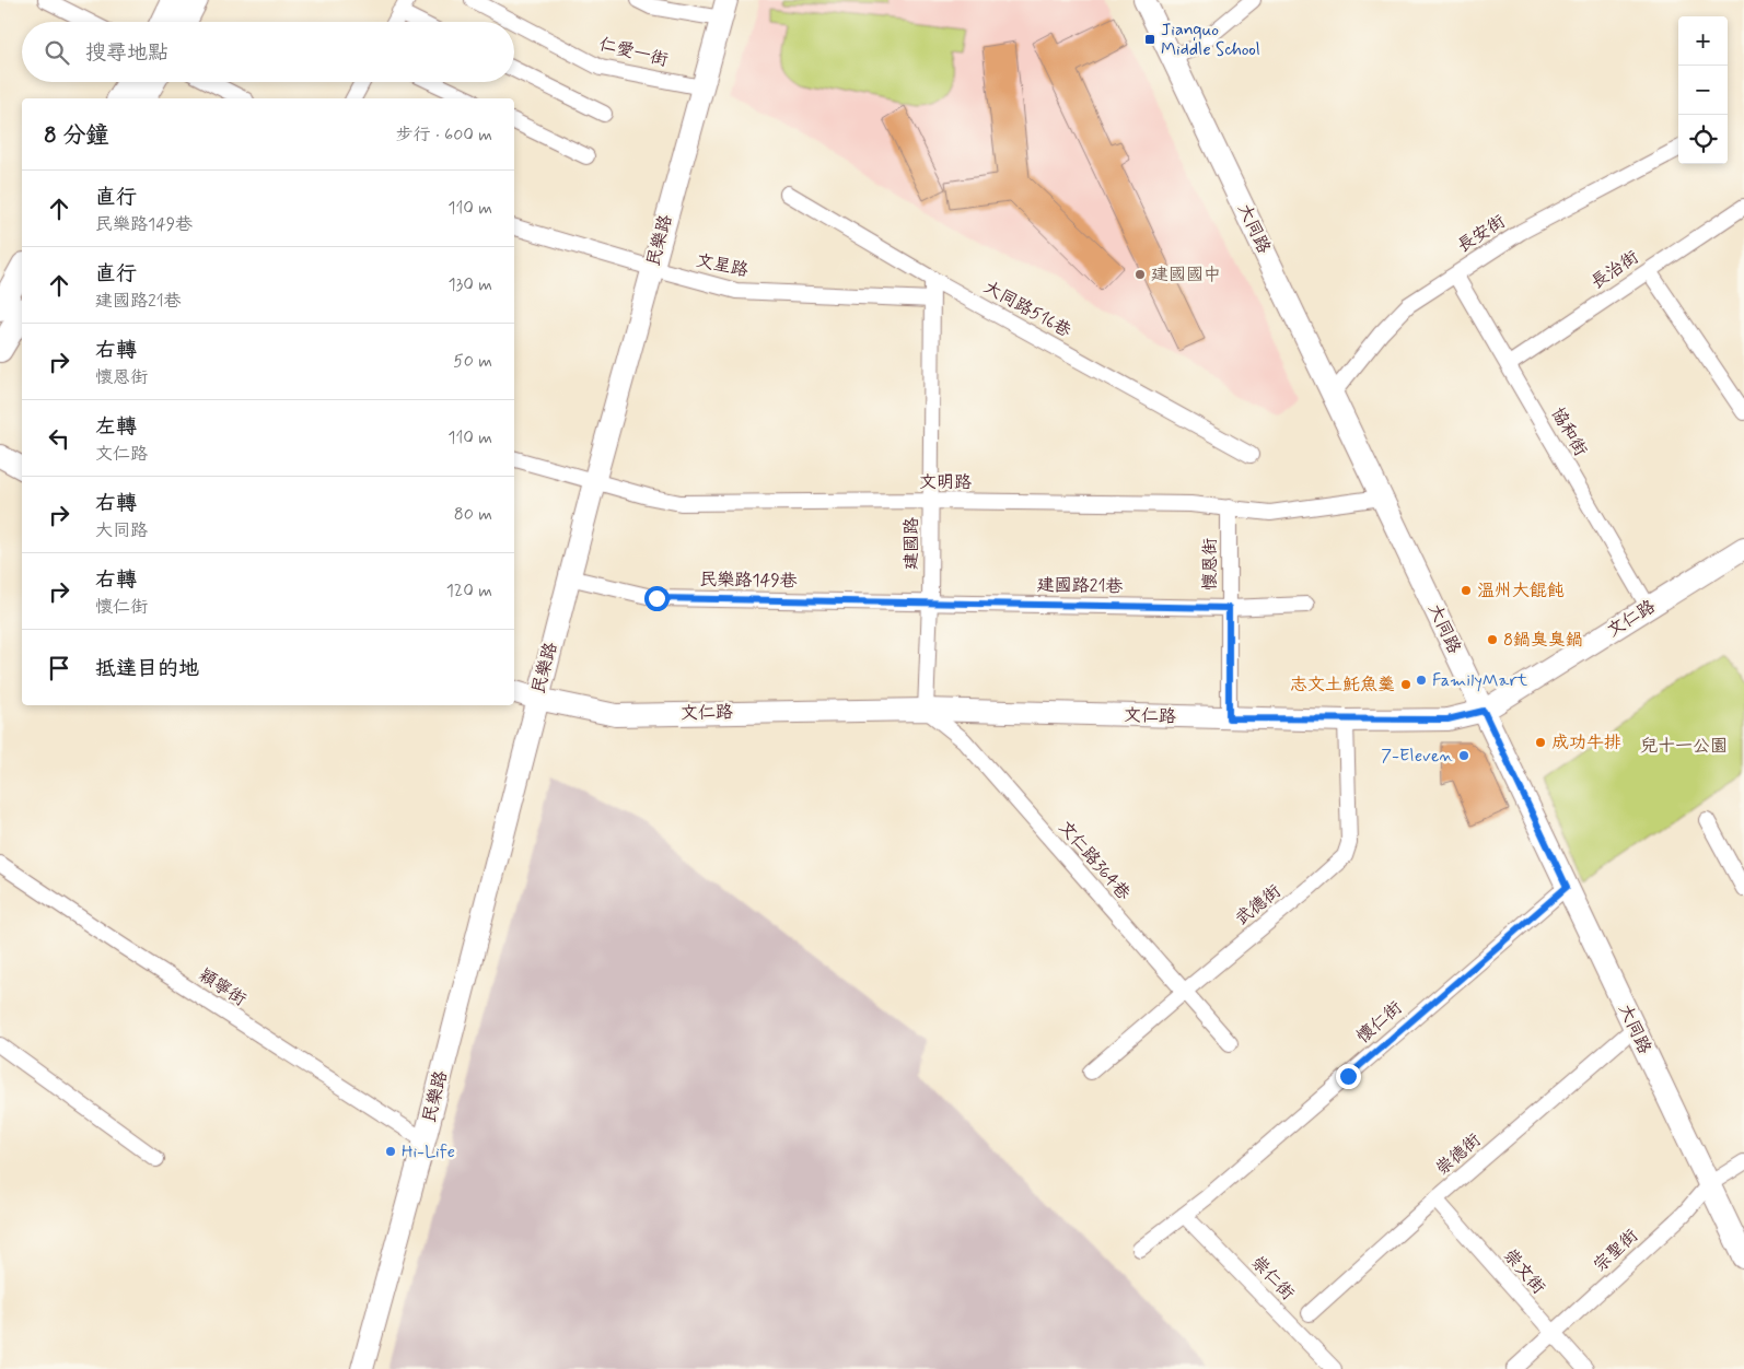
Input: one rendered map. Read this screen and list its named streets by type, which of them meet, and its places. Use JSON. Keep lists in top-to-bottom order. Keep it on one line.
{"streets":{"main road":["大同路","民樂路","文仁路"],"street":["仁愛一街","長安街","文星路","長治街","大同路516巷","協和街","文明路","建國路","懷恩街","民樂路149巷","建國路21巷","文仁路364巷","武德街","穎寧街","懷仁街","崇德街","宗聖街","崇文街","崇仁街"]},"crossings":[["仁愛一街","民樂路"],["大同路","長安街"],["大同路","文明路"],["大同路","文仁路"],["大同路","懷仁街"],["大同路","崇德街"],["大同路","宗聖街"],["長安街","協和街"],["民樂路","文星路"],["民樂路","文明路"],["民樂路","民樂路149巷"],["民樂路","文仁路"],["民樂路","穎寧街"],["文星路","建國路"],["長治街","協和街"],["大同路516巷","建國路"],["協和街","文仁路"],["文明路","建國路"],["文明路","懷恩街"],["建國路","民樂路149巷"],["建國路","建國路21巷"],["建國路","文仁路"],["建國路","文仁路364巷"],["懷恩街","建國路21巷"],["懷恩街","文仁路"],["民樂路149巷","建國路21巷"],["文仁路","文仁路364巷"],["文仁路","武德街"],["文仁路364巷","武德街"],["懷仁街","崇仁街"],["崇德街","崇文街"],["宗聖街","崇文街"]],"parks":["兒十一公園"],"places":{"transit":["Jianguo Middle School"],"other":["建國國中","溫州大餛飩","8鍋臭臭鍋","FamilyMart","志文土魠魚羹","成功牛排","7-Eleven","Hi-Life"]},"page":{"map_buttons":["+","−"],"search":"搜尋地點","heading":["8 分鐘","步行 · 600 m"],"list":[["直行","民樂路149巷","110 m"],["直行","建國路21巷","130 m"],["右轉","懷恩街","50 m"],["左轉","文仁路","110 m"],["右轉","大同路","80 m"],["右轉","懷仁街","120 m"],"抵達目的地"]}}
